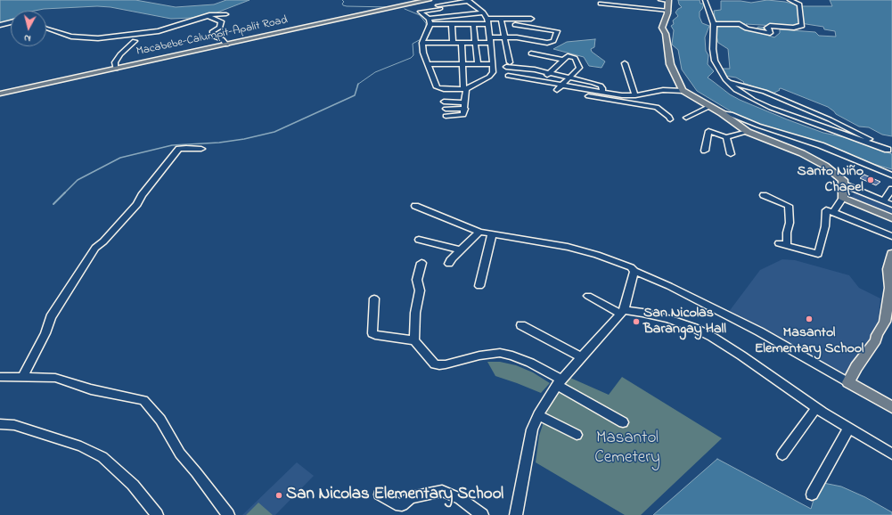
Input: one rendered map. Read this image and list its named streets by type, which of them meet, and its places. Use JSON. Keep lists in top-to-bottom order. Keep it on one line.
{"streets":{"main road":["Macabebe-Calumpit-Apalit Road"]},"parks":["Masantol Cemetery"],"places":["Santo Niño Chapel","Masantol Elementary School","San Nicolas Barangay Hall","San Nicolas Elementary School"],"north":"bottom"}
